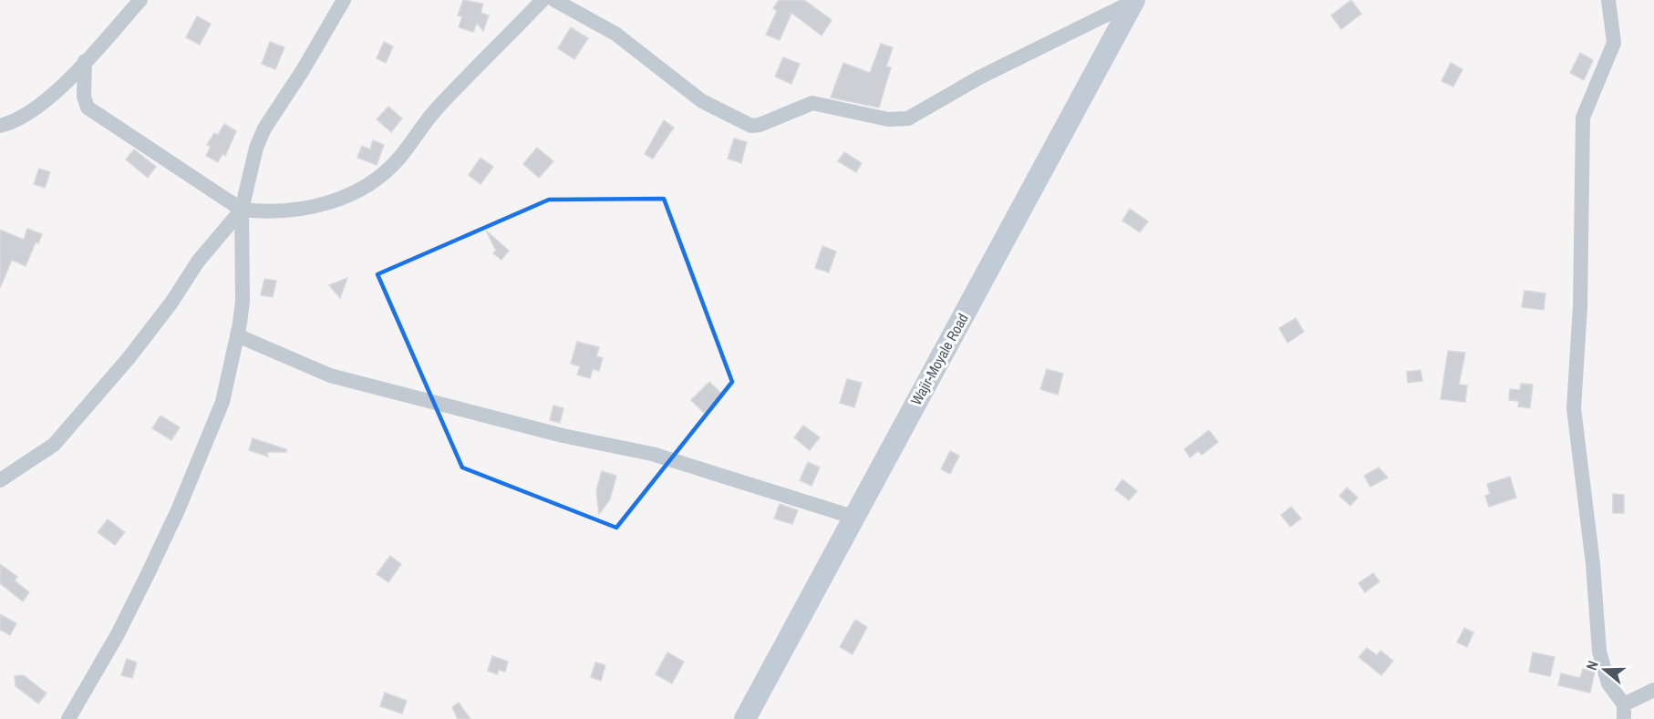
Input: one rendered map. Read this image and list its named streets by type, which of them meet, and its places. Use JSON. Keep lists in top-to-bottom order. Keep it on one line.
{"streets":{"main road":["Wajir-Moyale Road"]},"north":"left"}
